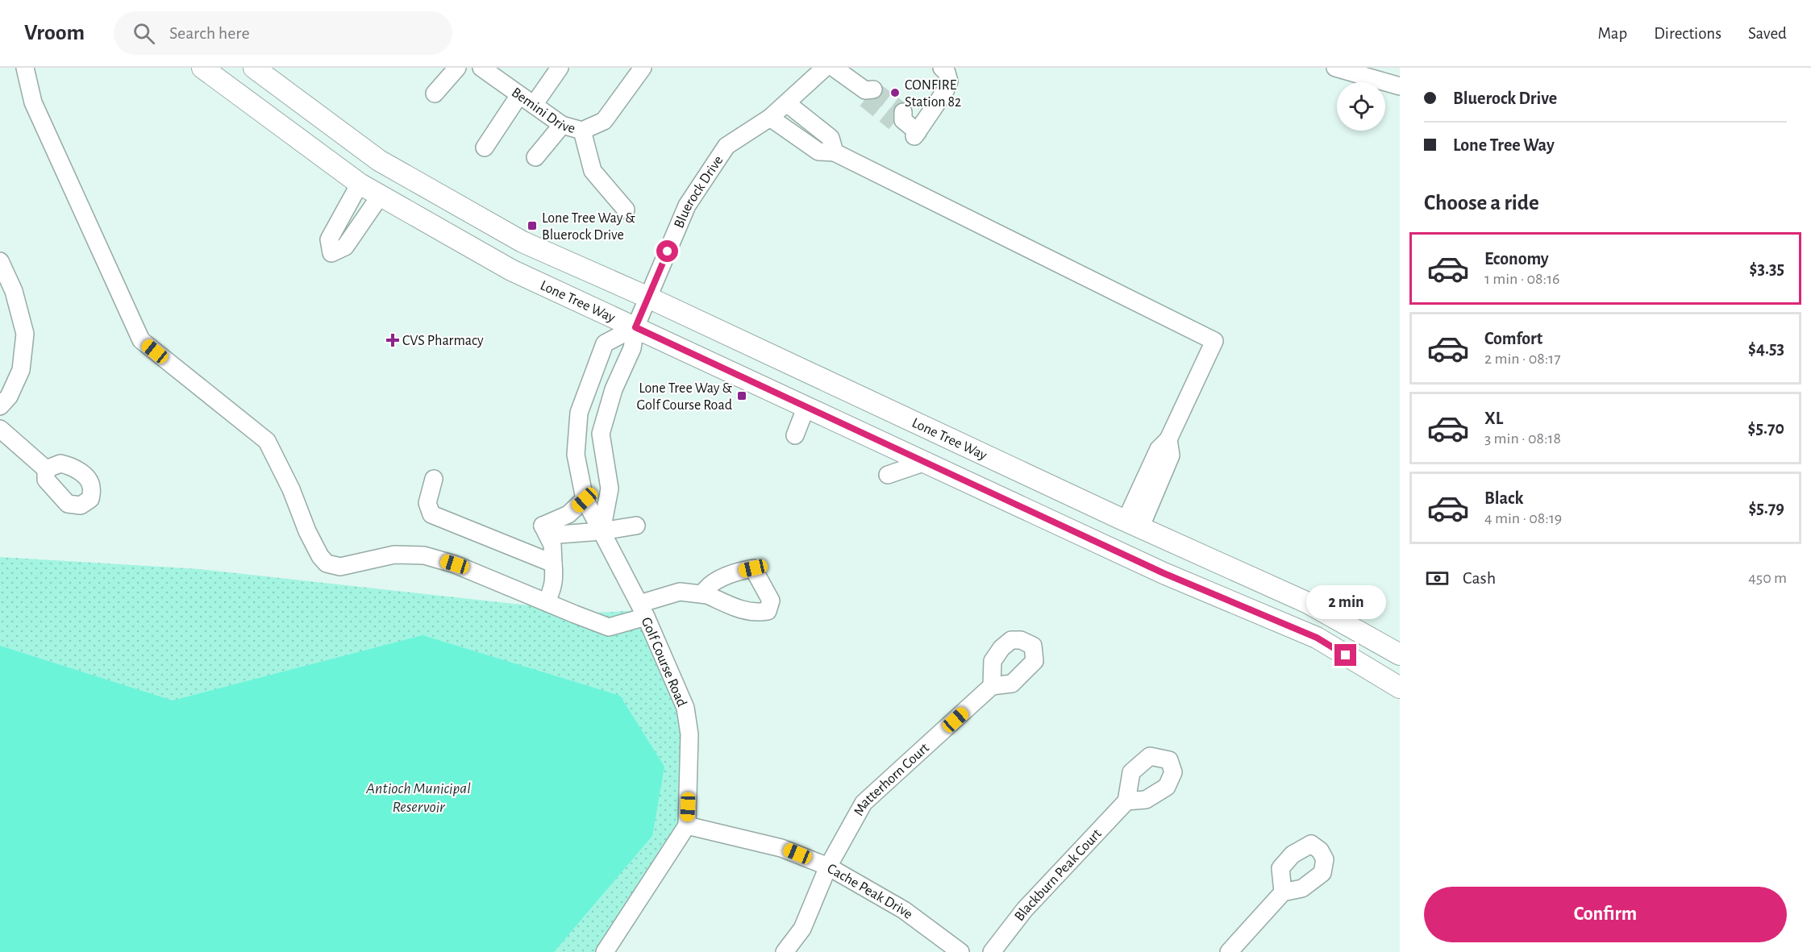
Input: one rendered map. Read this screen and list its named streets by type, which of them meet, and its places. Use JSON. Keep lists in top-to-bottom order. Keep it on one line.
{"streets":{"main road":["Lone Tree Way"],"street":["Bemini Drive","Bluerock Drive","Golf Course Road","Matterhorn Court","Blackburn Peak Court","Cache Peak Drive"]},"crossings":[["Bluerock Drive","Lone Tree Way"],["Bluerock Drive","Golf Course Road"],["Lone Tree Way","Golf Course Road"],["Golf Course Road","Cache Peak Drive"],["Matterhorn Court","Cache Peak Drive"]],"water":["Antioch Municipal Reservoir"],"places":{"other":["CONFIRE Station 82"],"transit":["Lone Tree Way & Bluerock Drive","Lone Tree Way & Golf Course Road"],"health":["CVS Pharmacy"]},"page":{"header":"Vroom","search":"Search here","nav":["Map","Directions","Saved"],"banner":["Bluerock Drive","Lone Tree Way"],"heading":"Choose a ride","list":[{"name":"Economy","note":"1 min · 08:16","value":"$3.35"},{"name":"Comfort","note":"2 min · 08:17","value":"$4.53"},{"name":"XL","note":"3 min · 08:18","value":"$5.70"},{"name":"Black","note":"4 min · 08:19","value":"$5.79"}],"pay":["Cash","450 m"],"bubble":"2 min","buttons":"Confirm"}}
